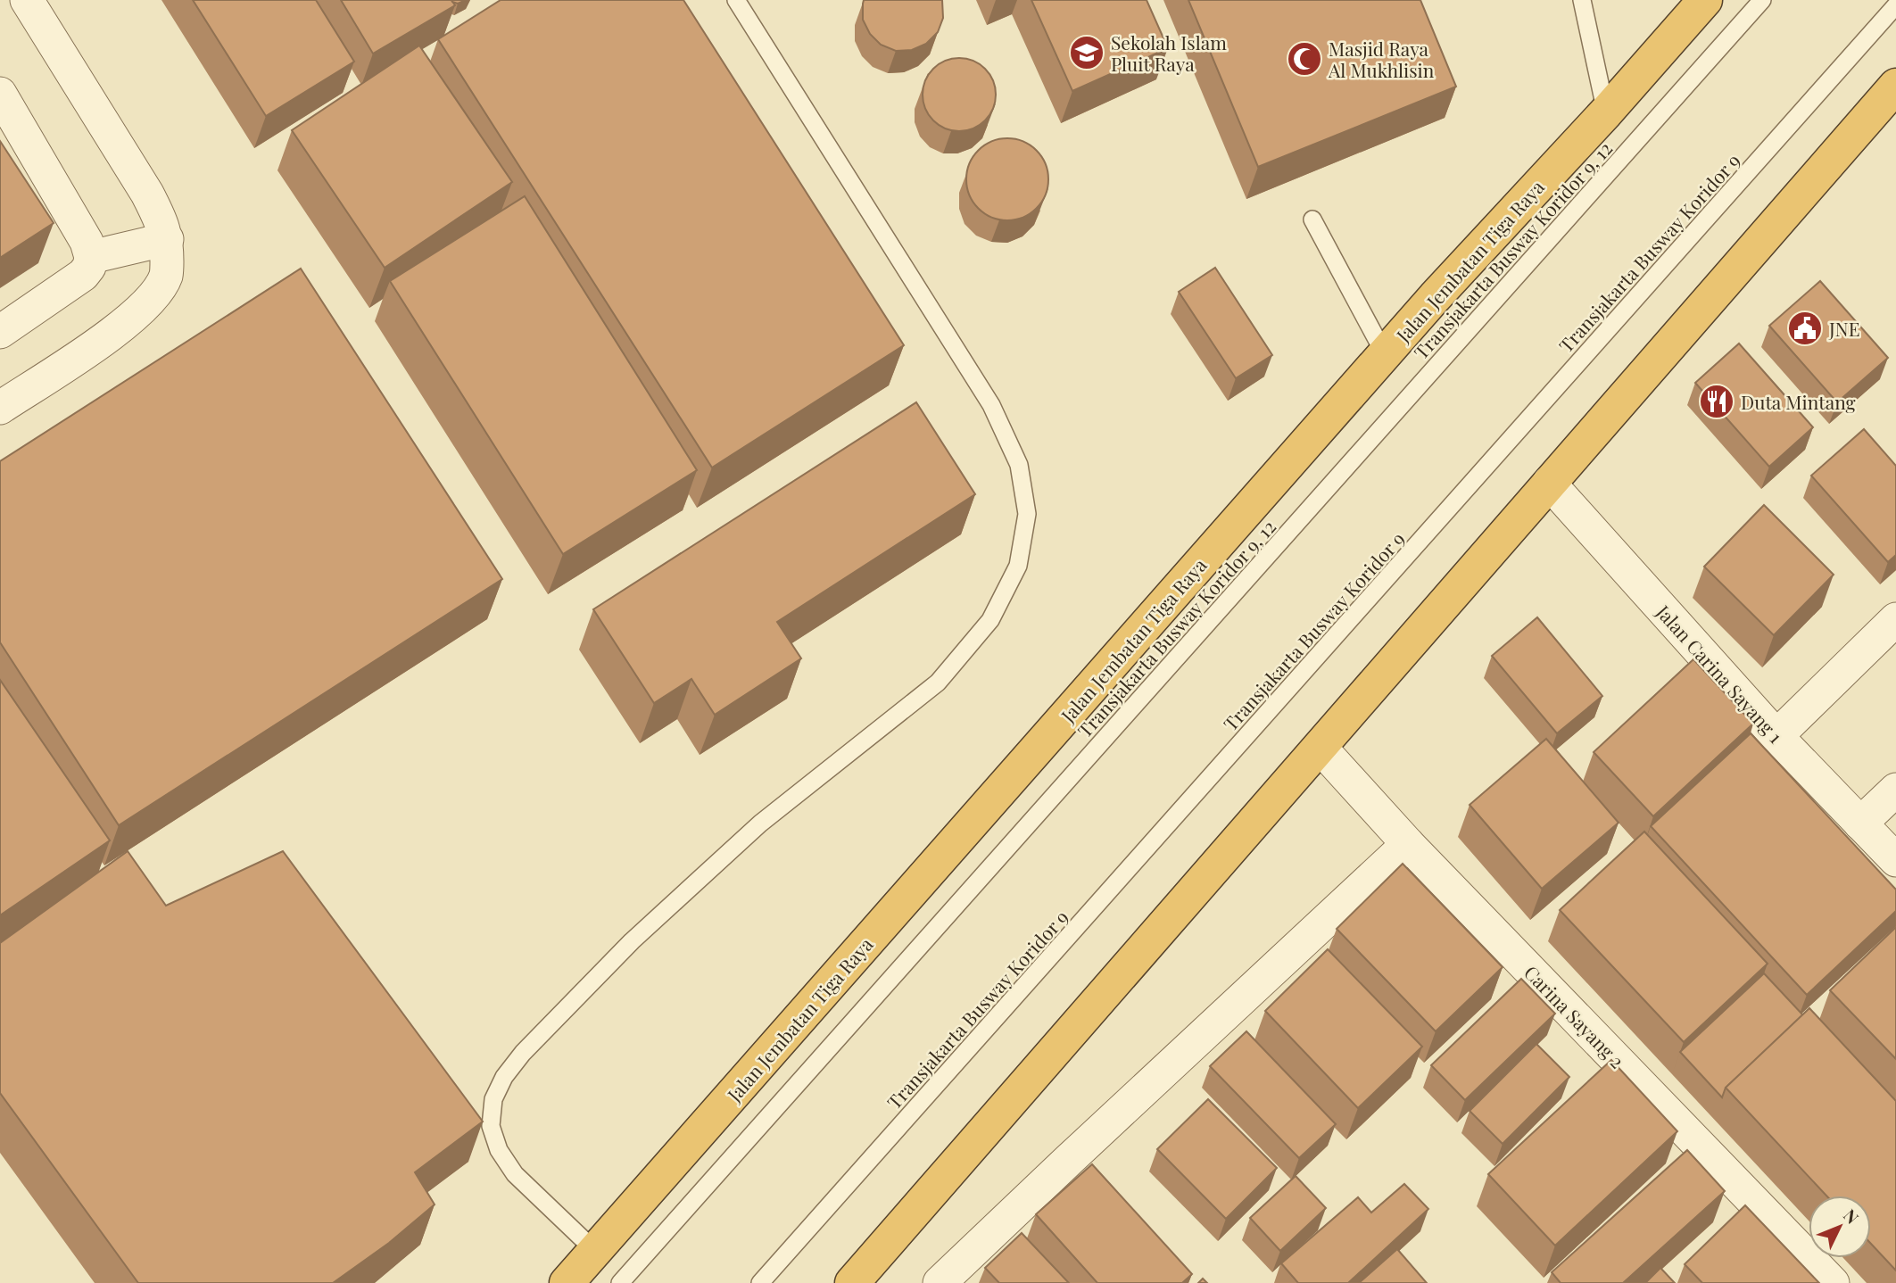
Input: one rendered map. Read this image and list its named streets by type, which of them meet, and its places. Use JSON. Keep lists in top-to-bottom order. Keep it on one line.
{"streets":{"highway":["Jalan Jembatan Tiga Raya"],"street":["Jalan Carina Sayang 1","Carina Sayang 2"],"lane":["Transjakarta Busway Koridor 9, 12","Transjakarta Busway Koridor 9"]},"places":{"school or university":["Sekolah Islam Pluit Raya"],"mosque":["Masjid Raya Al Mukhlisin"],"public building":["JNE"],"restaurant":["Duta Mintang"]},"north":"top right"}
